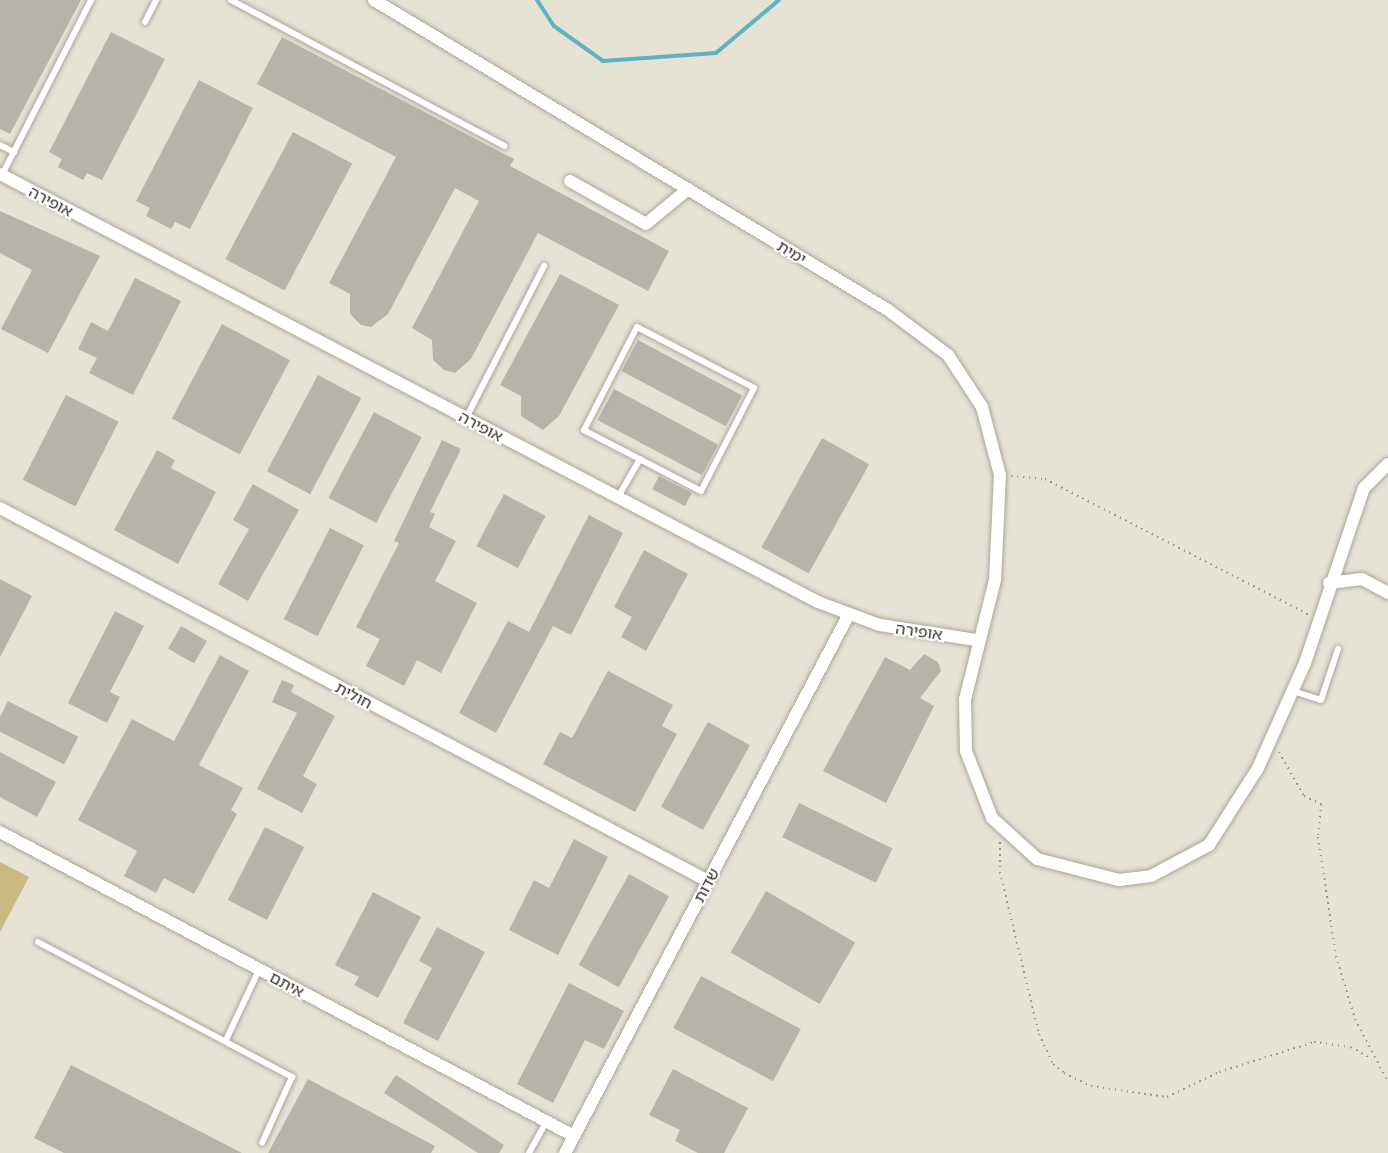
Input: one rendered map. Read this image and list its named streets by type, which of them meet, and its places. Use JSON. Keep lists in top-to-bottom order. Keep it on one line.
{"streets":{"street":["אופירה","ימית","חולית","שדות","איתם"]},"crossings":[["אופירה","ימית"],["אופירה","שדות"],["חולית","שדות"],["שדות","איתם"]]}
